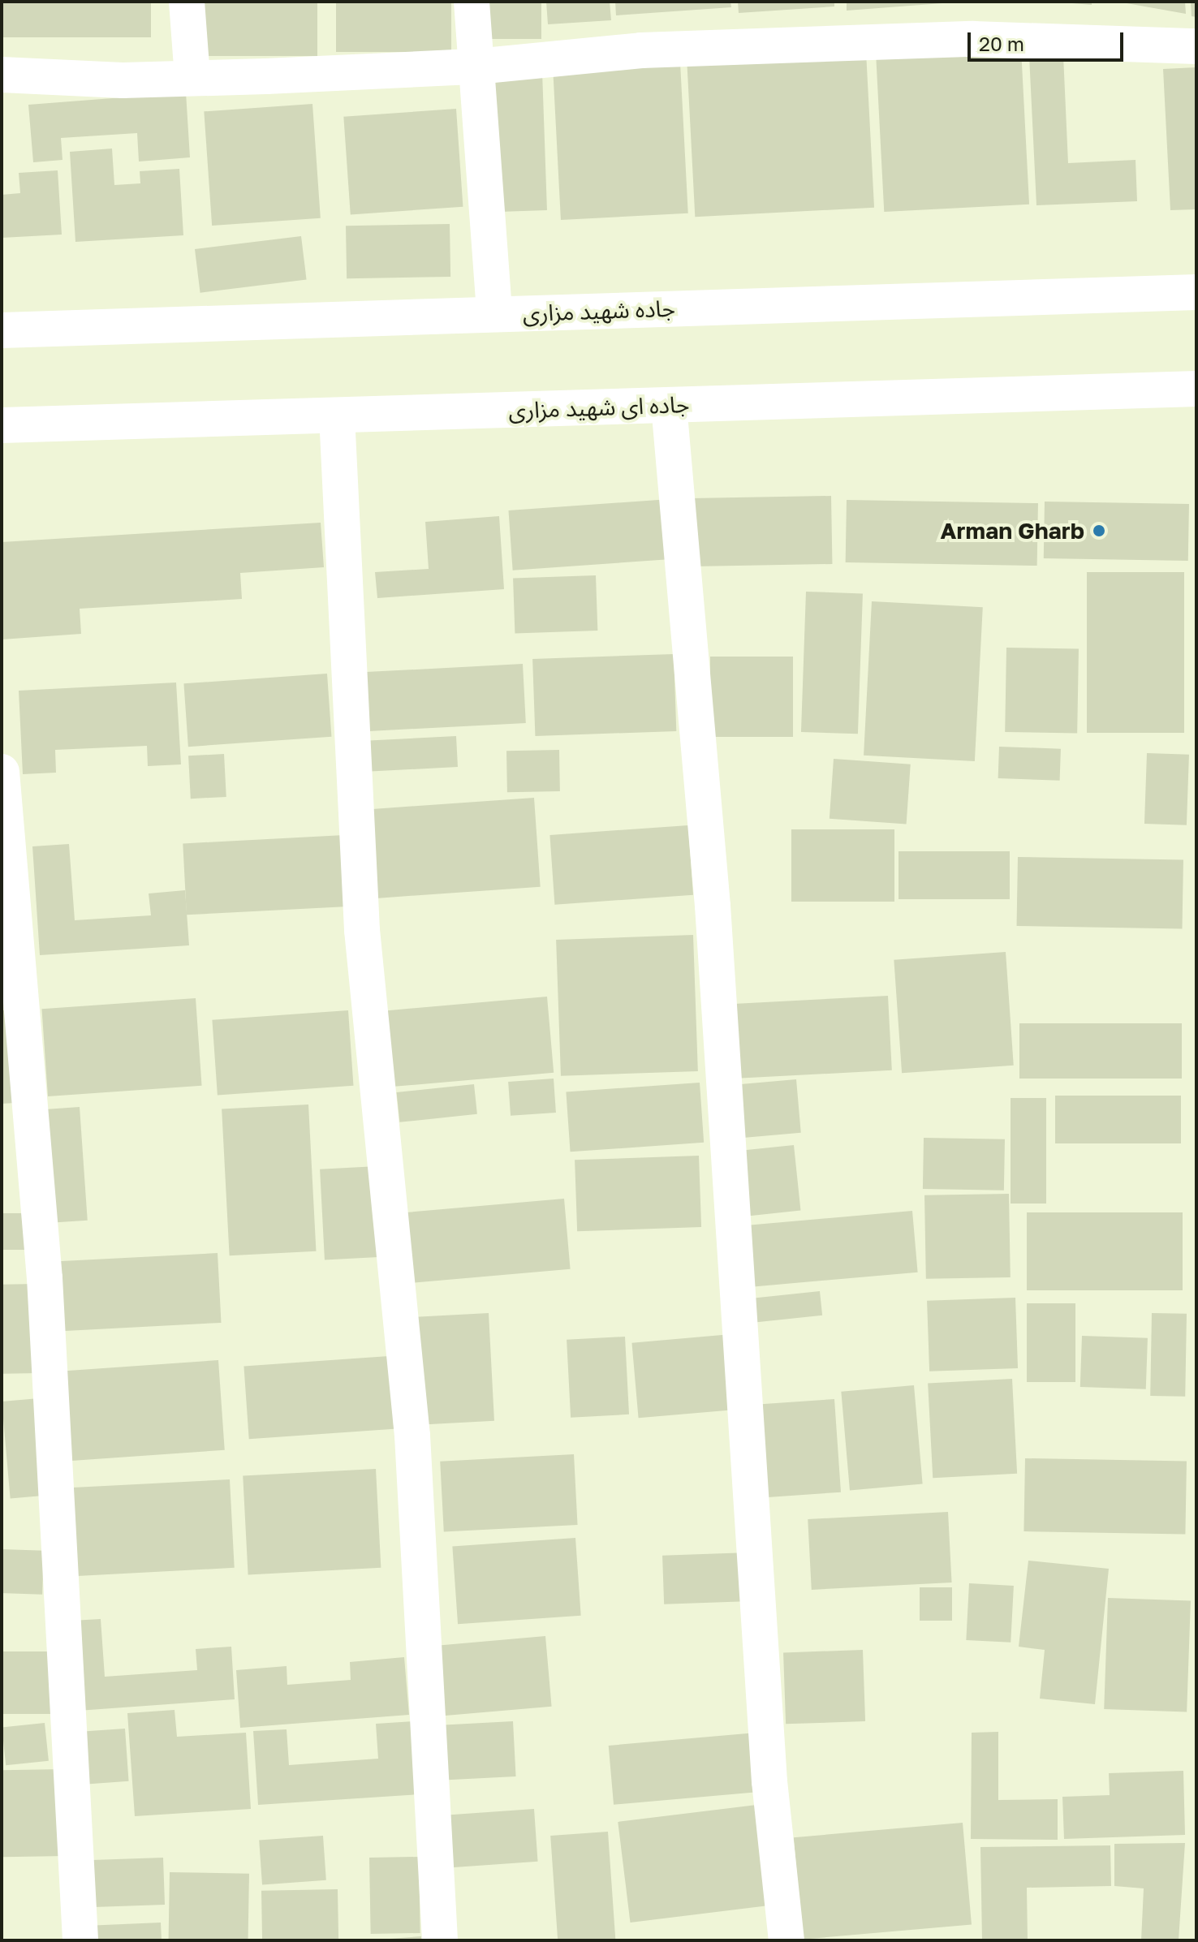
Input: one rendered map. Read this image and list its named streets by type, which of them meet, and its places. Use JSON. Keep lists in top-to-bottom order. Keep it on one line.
{"streets":{"street":["جاده شهید مزاری","جاده ای شهید مزاری"]},"places":["Arman Gharb"],"scale_bar":"20 m"}
